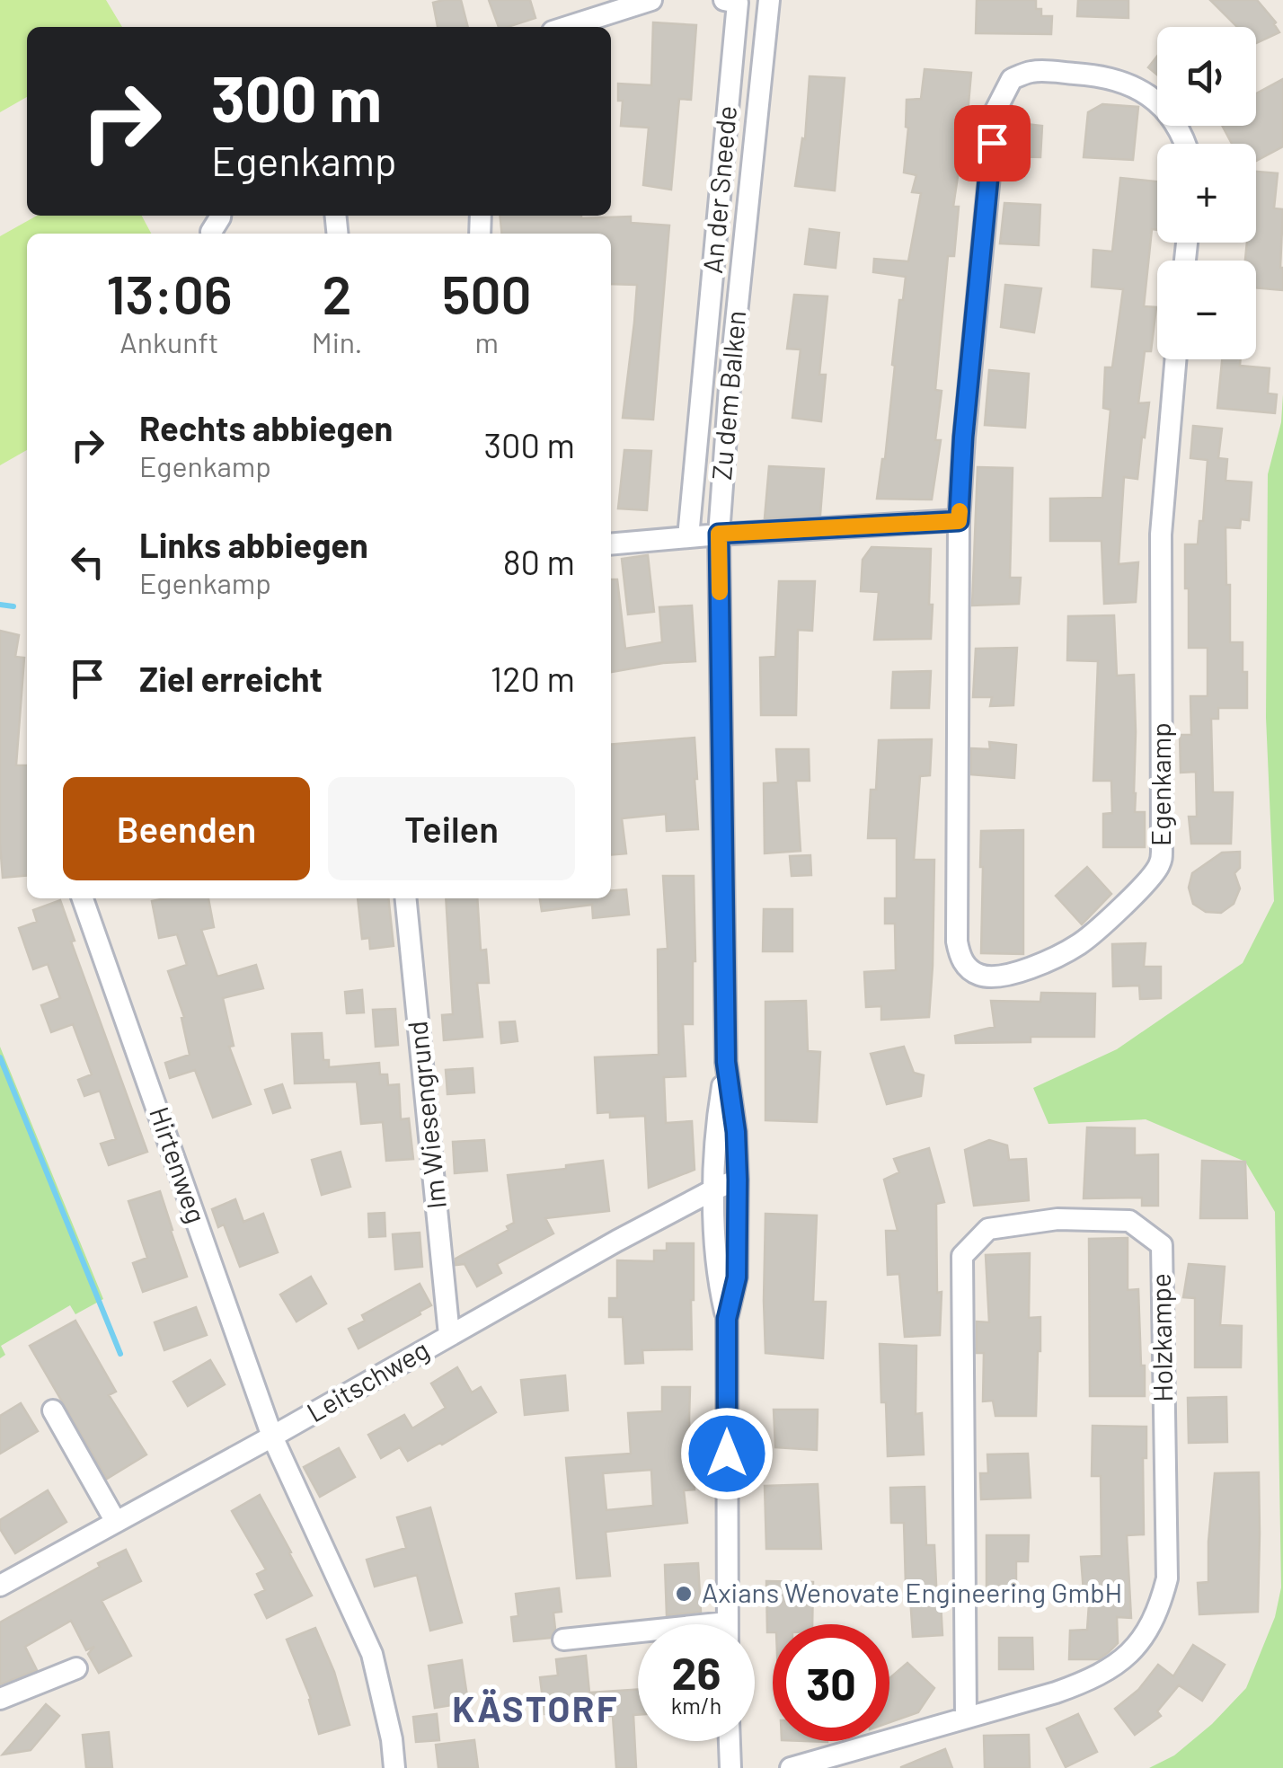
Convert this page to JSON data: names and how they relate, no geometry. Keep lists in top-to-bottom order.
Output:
{
  "streets": {
    "street": [
      "An der Sneede",
      "Zu dem Balken",
      "Egenkamp",
      "Im Wiesengrund",
      "Hirtenweg",
      "Holzkampe",
      "Leitschweg"
    ]
  },
  "crossings": [
    ["Zu dem Balken", "Leitschweg"],
    ["Im Wiesengrund", "Leitschweg"],
    ["Hirtenweg", "Leitschweg"]
  ],
  "districts": ["KÄSTORF"],
  "places": ["Axians Wenovate Engineering GmbH"],
  "page": {
    "map_buttons": ["+", "−"],
    "turn": ["300 m", "Egenkamp"],
    "eta": [
      "13:06",
      "Ankunft",
      "2",
      "Min.",
      "500",
      "m"
    ],
    "list": [
      {
        "name": "Rechts abbiegen",
        "note": "Egenkamp",
        "value": "300 m"
      },
      {
        "name": "Links abbiegen",
        "note": "Egenkamp",
        "value": "80 m"
      },
      {
        "name": "Ziel erreicht",
        "value": "120 m"
      }
    ],
    "buttons": ["Beenden", "Teilen"],
    "speed": "26 km/h",
    "limit": "30"
  }
}
